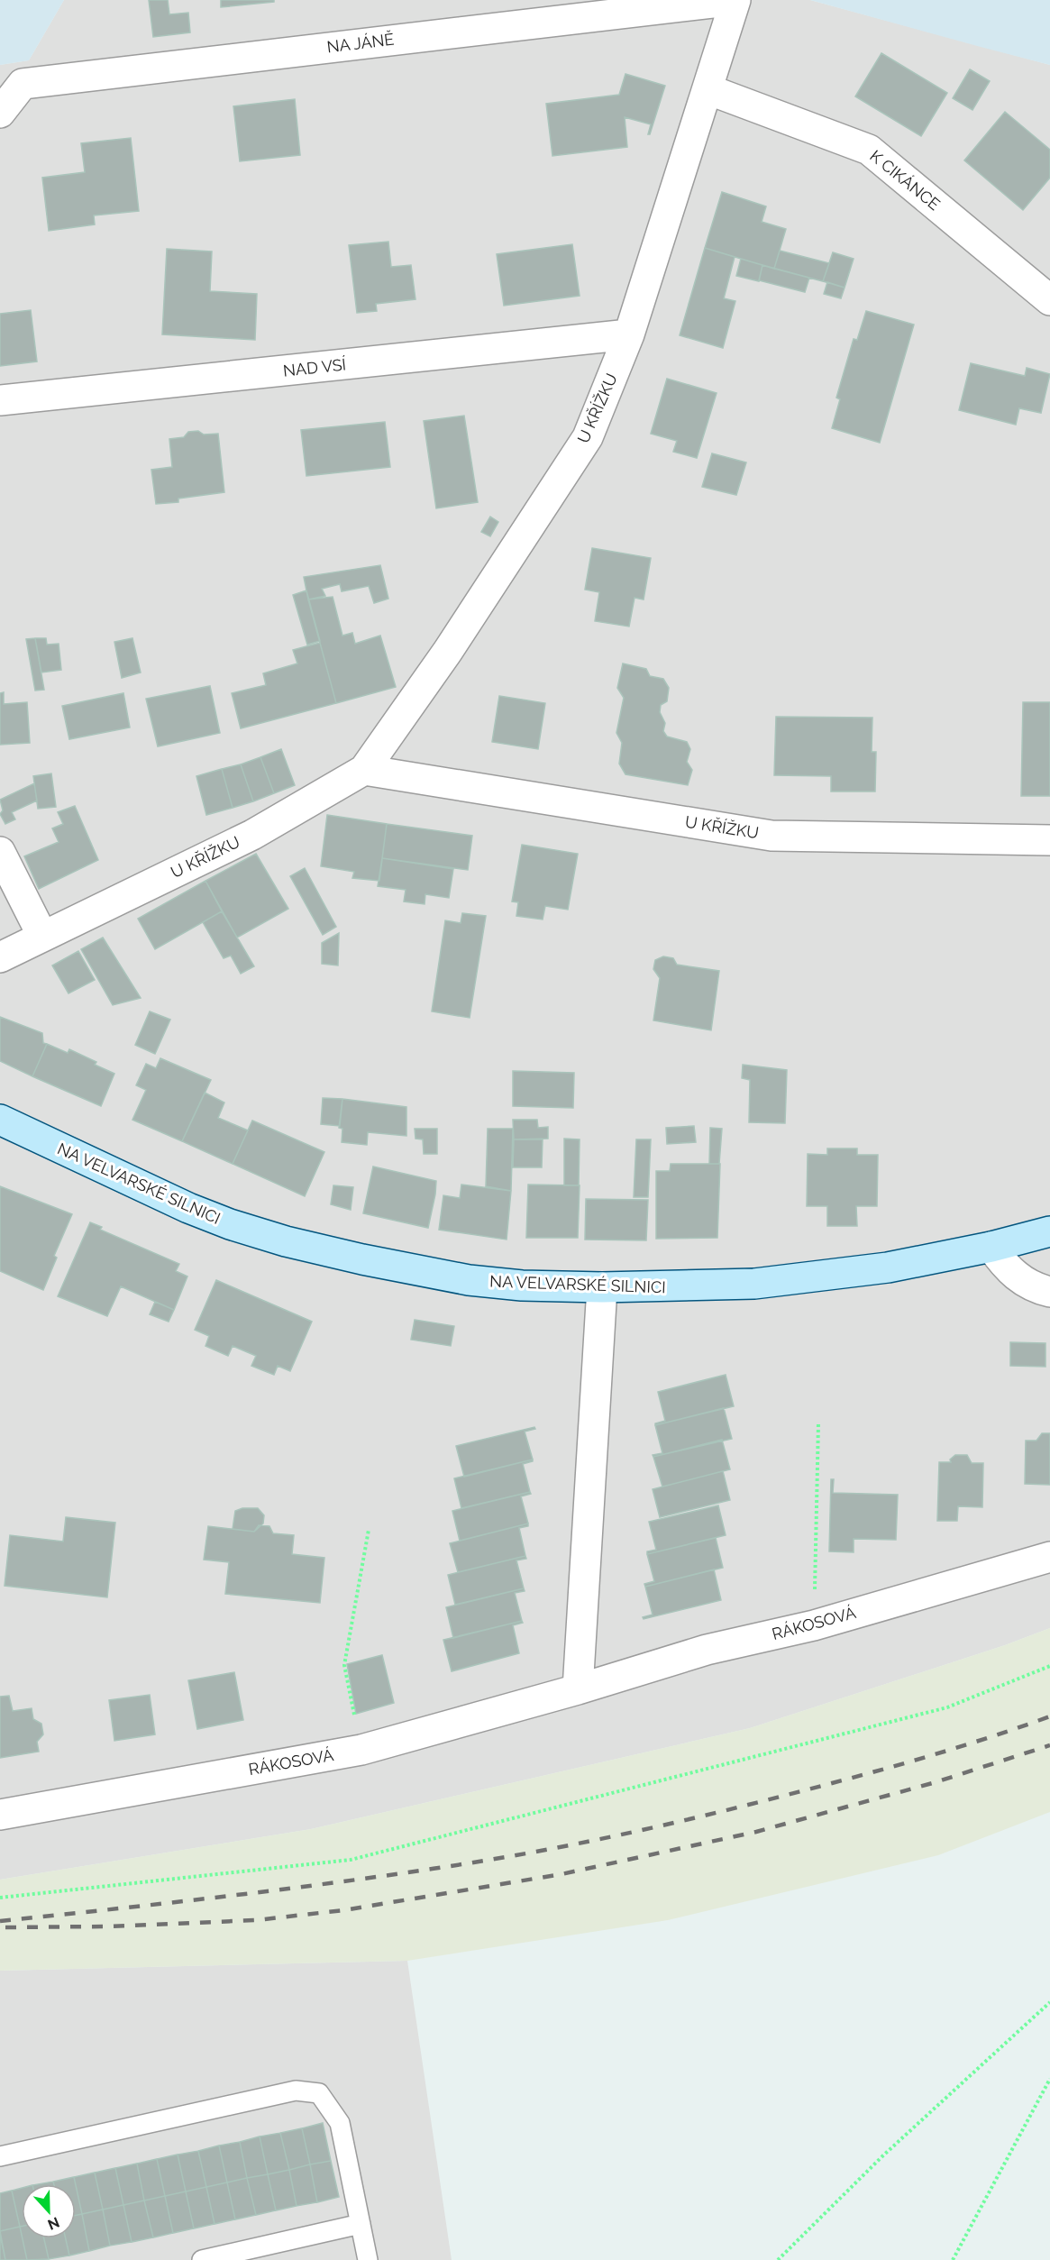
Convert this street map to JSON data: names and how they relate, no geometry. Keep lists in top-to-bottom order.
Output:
{
  "streets": {
    "main road": ["NA VELVARSKÉ SILNICI"],
    "street": [
      "NA JÁNĚ",
      "K CIKÁNCE",
      "NAD VSÍ",
      "U KŘÍŽKU",
      "RÁKOSOVÁ"
    ]
  },
  "crossings": [
    ["NA JÁNĚ", "U KŘÍŽKU"],
    ["K CIKÁNCE", "U KŘÍŽKU"],
    ["NAD VSÍ", "U KŘÍŽKU"]
  ],
  "north": "bottom"
}
